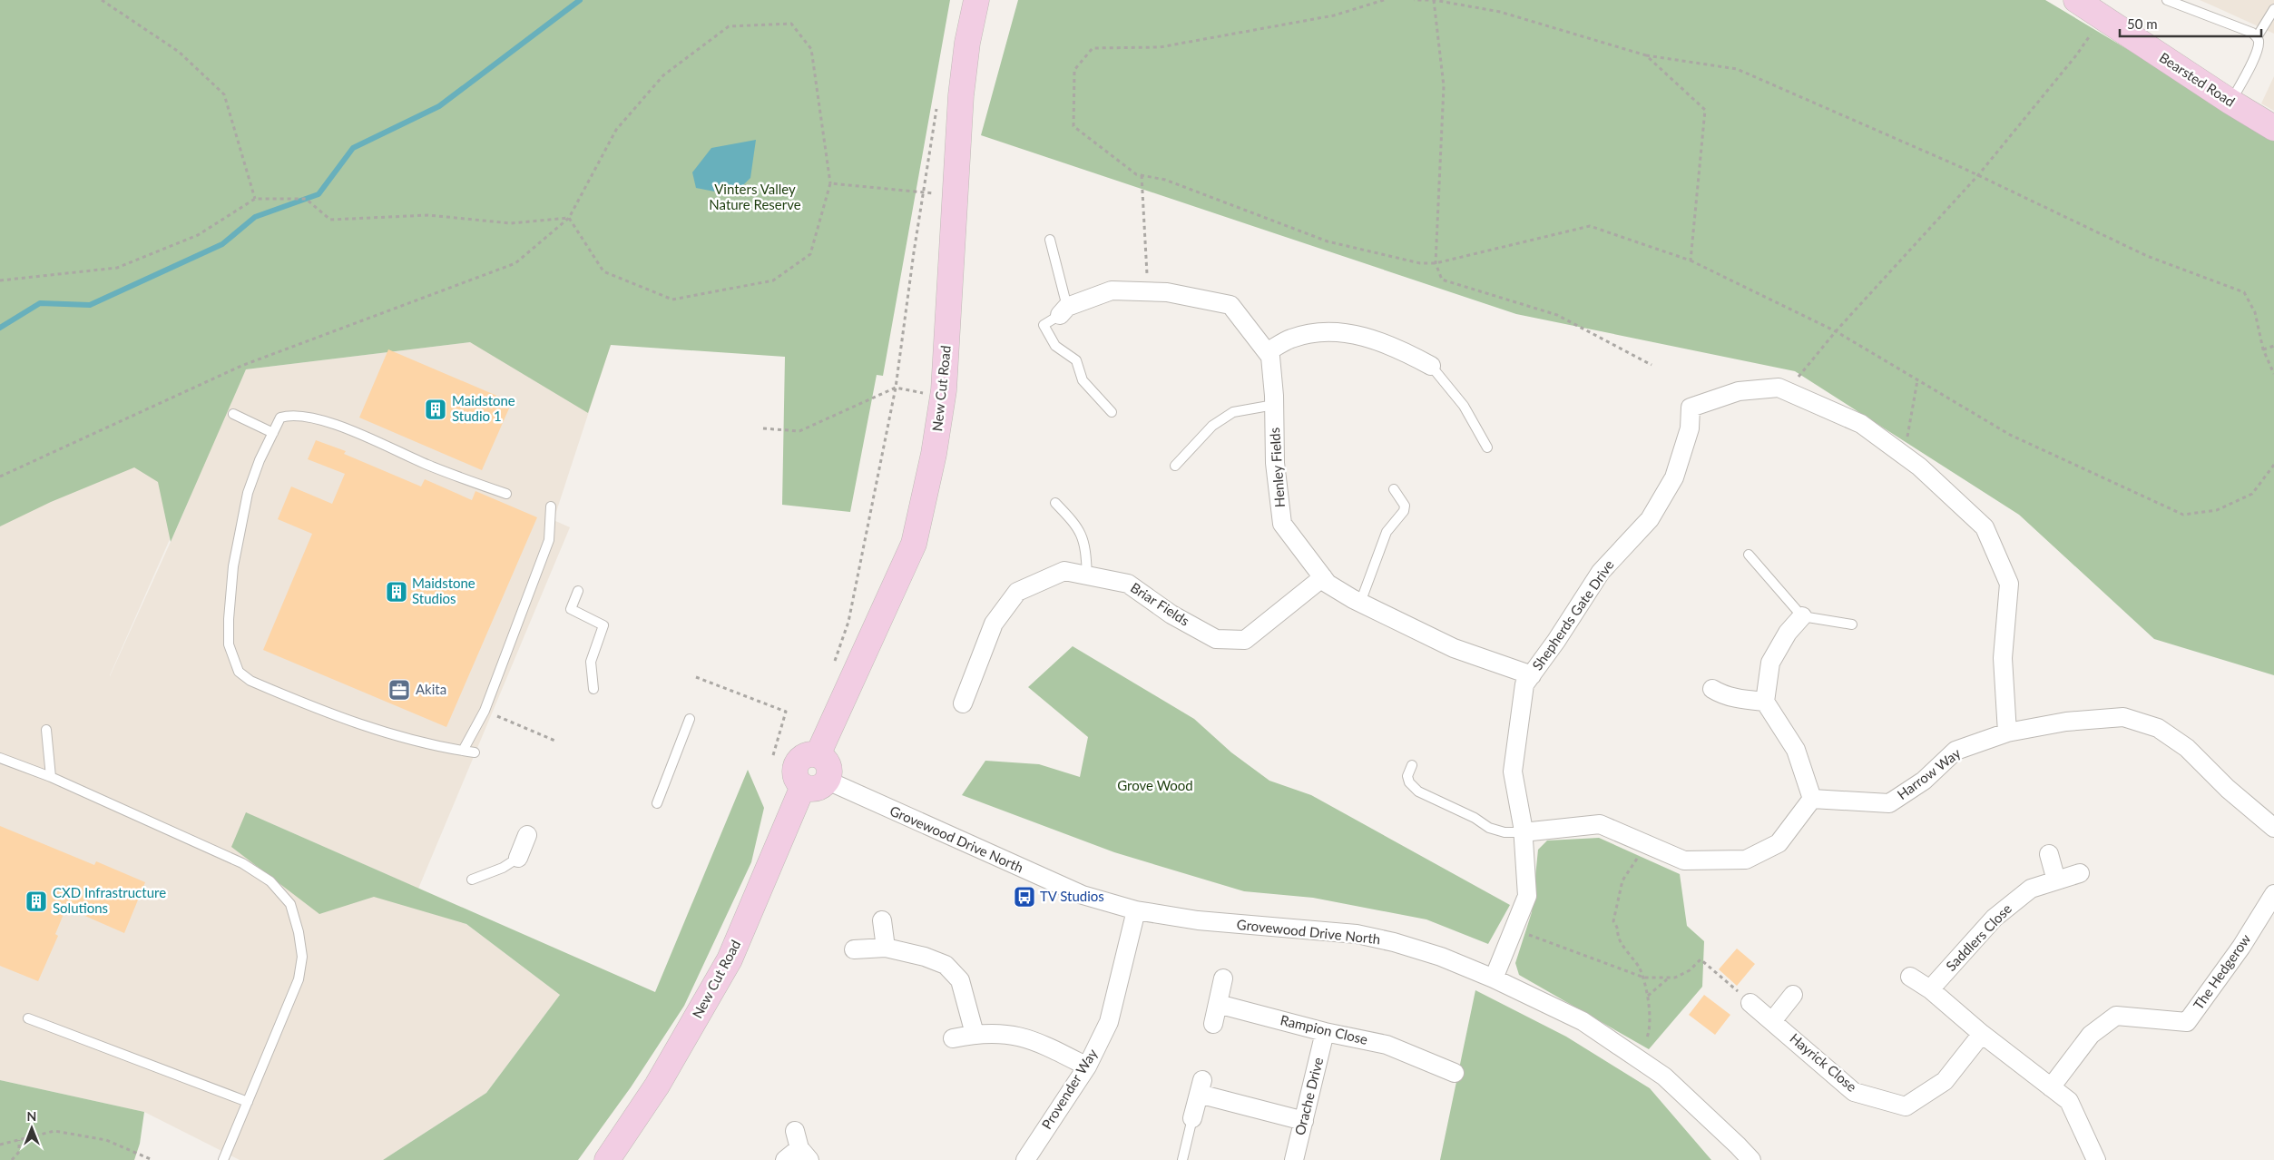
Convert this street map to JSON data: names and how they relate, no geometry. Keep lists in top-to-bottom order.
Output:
{
  "streets": {
    "street": [
      "Bearsted Road",
      "New Cut Road",
      "Henley Fields",
      "Briar Fields",
      "Shepherds Gate Drive",
      "Harrow Way",
      "Grovewood Drive North",
      "Saddlers Close",
      "The Hedgerow",
      "Rampion Close",
      "Hayrick Close",
      "Provender Way",
      "Orache Drive"
    ]
  },
  "crossings": [
    ["New Cut Road", "Grovewood Drive North"],
    ["Henley Fields", "Briar Fields"],
    ["Henley Fields", "Shepherds Gate Drive"],
    ["Shepherds Gate Drive", "Harrow Way"],
    ["Shepherds Gate Drive", "Grovewood Drive North"],
    ["Grovewood Drive North", "Provender Way"],
    ["Rampion Close", "Orache Drive"]
  ],
  "parks": ["Vinters Valley Nature Reserve", "Grove Wood"],
  "places": {
    "building": ["Maidstone Studio 1", "Maidstone Studios", "CXD Infrastructure Solutions"],
    "office": ["Akita"],
    "bus stop": ["TV Studios"]
  },
  "scale_bar": "50 m",
  "north": "top"
}
